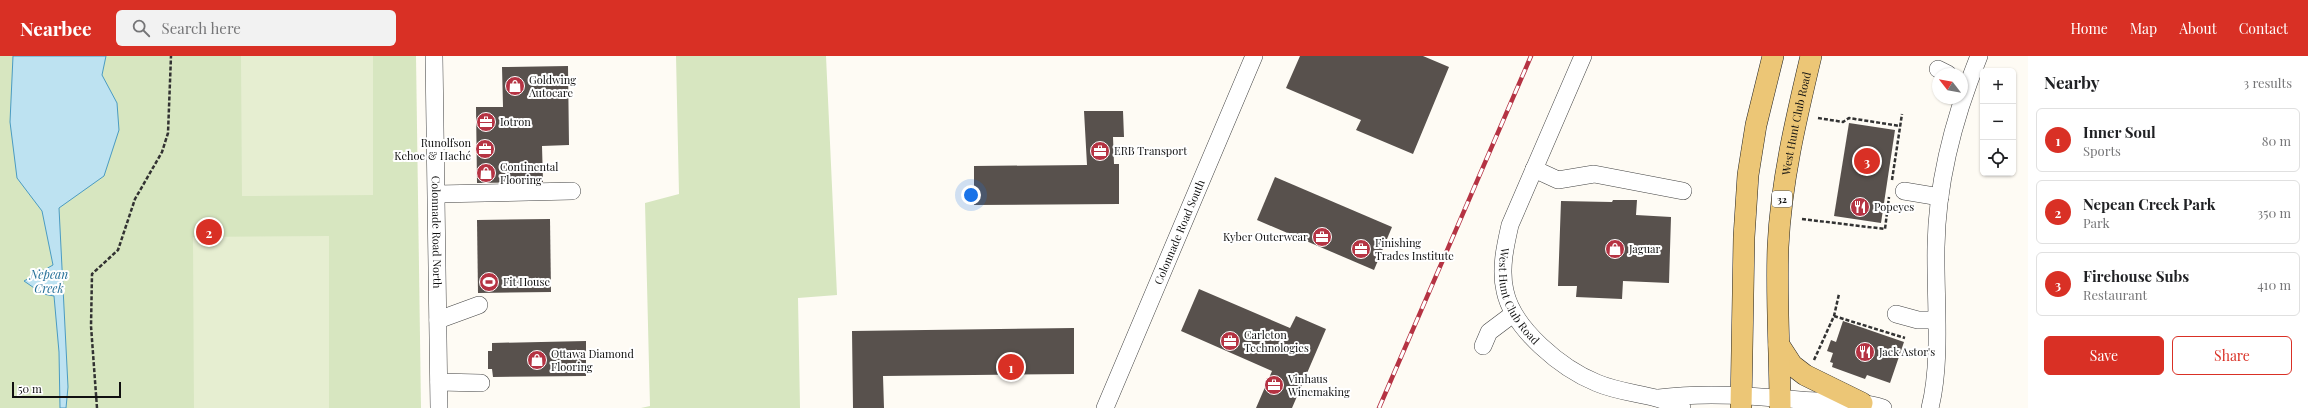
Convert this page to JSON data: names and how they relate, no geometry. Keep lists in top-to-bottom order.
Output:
{
  "streets": {
    "main road": ["West Hunt Club Road", "32"],
    "street": ["Colonnade Road North", "Colonnade Road South"]
  },
  "water": ["Nepean Creek"],
  "places": {
    "shop": [
      "Goldwing Autocare",
      "Continental Flooring",
      "Jaguar",
      "Ottawa Diamond Flooring"
    ],
    "office": [
      "Iotron",
      "Runolfson Kehoe & Haché",
      "ERB Transport",
      "Kyber Outerwear",
      "Finishing Trades Institute",
      "Carleton Technologies",
      "Vinhaus Winemaking"
    ],
    "restaurant": ["Popeyes", "Jack Astor's"],
    "sports": ["Fit House"]
  },
  "scale_bar": "50 m",
  "north": "top left",
  "page": {
    "header": "Nearbee",
    "search": "Search here",
    "nav": [
      "Home",
      "Map",
      "About",
      "Contact"
    ],
    "heading": ["Nearby", "3 results"],
    "map_buttons": ["+", "−"],
    "list": [
      {
        "mark": "1",
        "name": "Inner Soul",
        "note": "Sports",
        "value": "80 m"
      },
      {
        "mark": "2",
        "name": "Nepean Creek Park",
        "note": "Park",
        "value": "350 m"
      },
      {
        "mark": "3",
        "name": "Firehouse Subs",
        "note": "Restaurant",
        "value": "410 m"
      }
    ],
    "pins": ["3", "2", "1"],
    "buttons": ["Save", "Share"],
    "scale": "50 m"
  }
}
